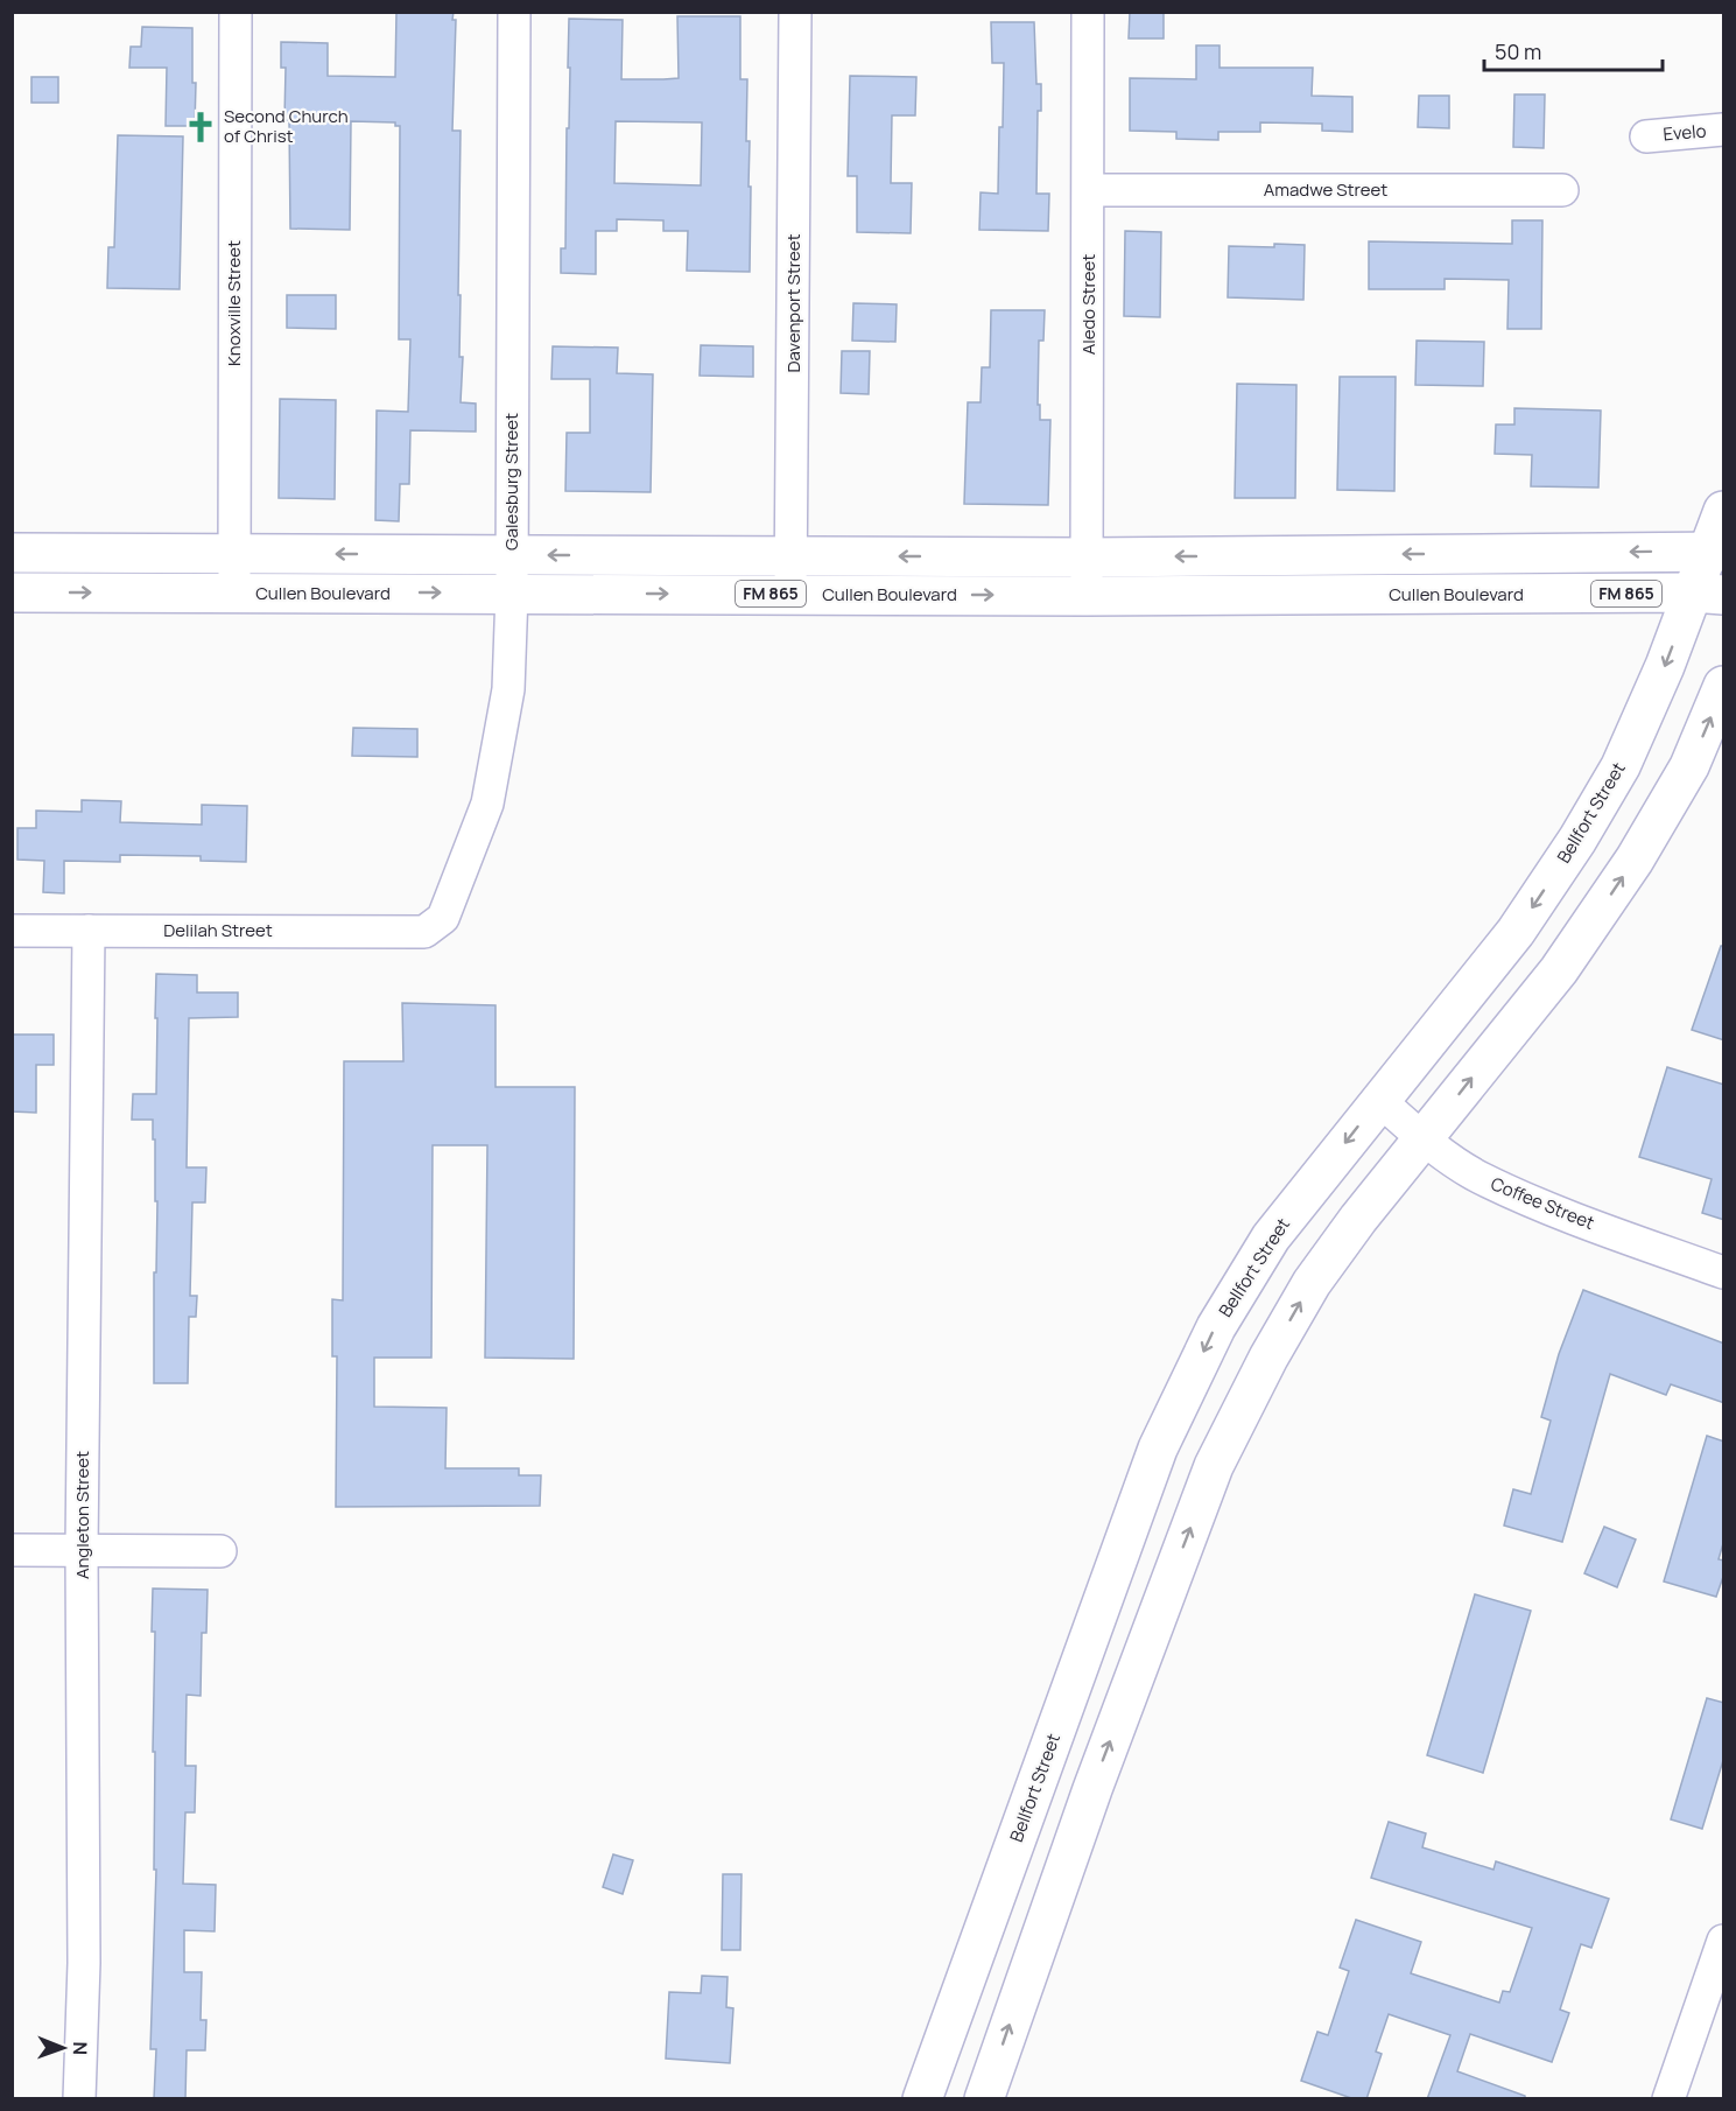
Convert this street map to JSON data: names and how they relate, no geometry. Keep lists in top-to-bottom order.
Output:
{
  "streets": {
    "main road": ["Cullen Boulevard", "FM 865", "Bellfort Street"],
    "street": [
      "Evelo",
      "Amadwe Street",
      "Knoxville Street",
      "Davenport Street",
      "Aledo Street",
      "Galesburg Street",
      "Delilah Street",
      "Coffee Street",
      "Angleton Street"
    ]
  },
  "crossings": [
    ["Amadwe Street", "Aledo Street"],
    ["Knoxville Street", "Cullen Boulevard"],
    ["Knoxville Street", "FM 865"],
    ["Davenport Street", "Cullen Boulevard"],
    ["Davenport Street", "FM 865"],
    ["Aledo Street", "Cullen Boulevard"],
    ["Aledo Street", "FM 865"],
    ["Galesburg Street", "Cullen Boulevard"],
    ["Galesburg Street", "FM 865"],
    ["Galesburg Street", "Delilah Street"],
    ["Cullen Boulevard", "Bellfort Street"],
    ["FM 865", "Bellfort Street"],
    ["Bellfort Street", "Coffee Street"],
    ["Delilah Street", "Angleton Street"]
  ],
  "places": {
    "church": ["Second Church of Christ"]
  },
  "scale_bar": "50 m",
  "north": "right"
}
